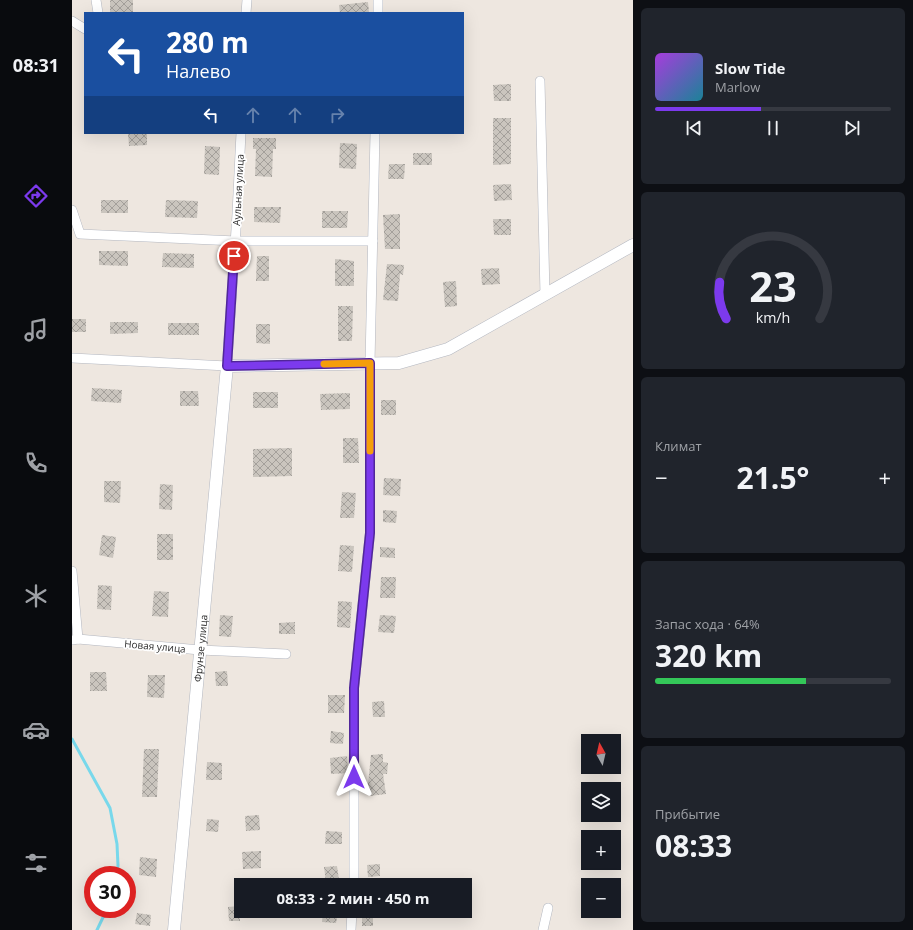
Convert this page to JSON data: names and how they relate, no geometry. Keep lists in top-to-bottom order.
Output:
{
  "streets": {
    "street": ["Аульная улица", "Новая улица", "Фрунзе улица"]
  },
  "crossings": [
    ["Аульная улица", "Фрунзе улица"],
    ["Новая улица", "Фрунзе улица"]
  ],
  "north": "top",
  "page": {
    "tabs": "08:31",
    "turn": ["280 m", "Налево"],
    "song": ["Slow Tide", "Marlow"],
    "tile": [
      "Климат",
      ["Запас хода · 64%", "320 km"],
      ["Прибытие", "08:33"]
    ],
    "heat": ["−", "21.5°", "+"],
    "map_buttons": ["+", "−"],
    "limit": "30",
    "trip": "08:33 · 2 мин · 450 m",
    "gauge": ["23", "km/h"]
  }
}
